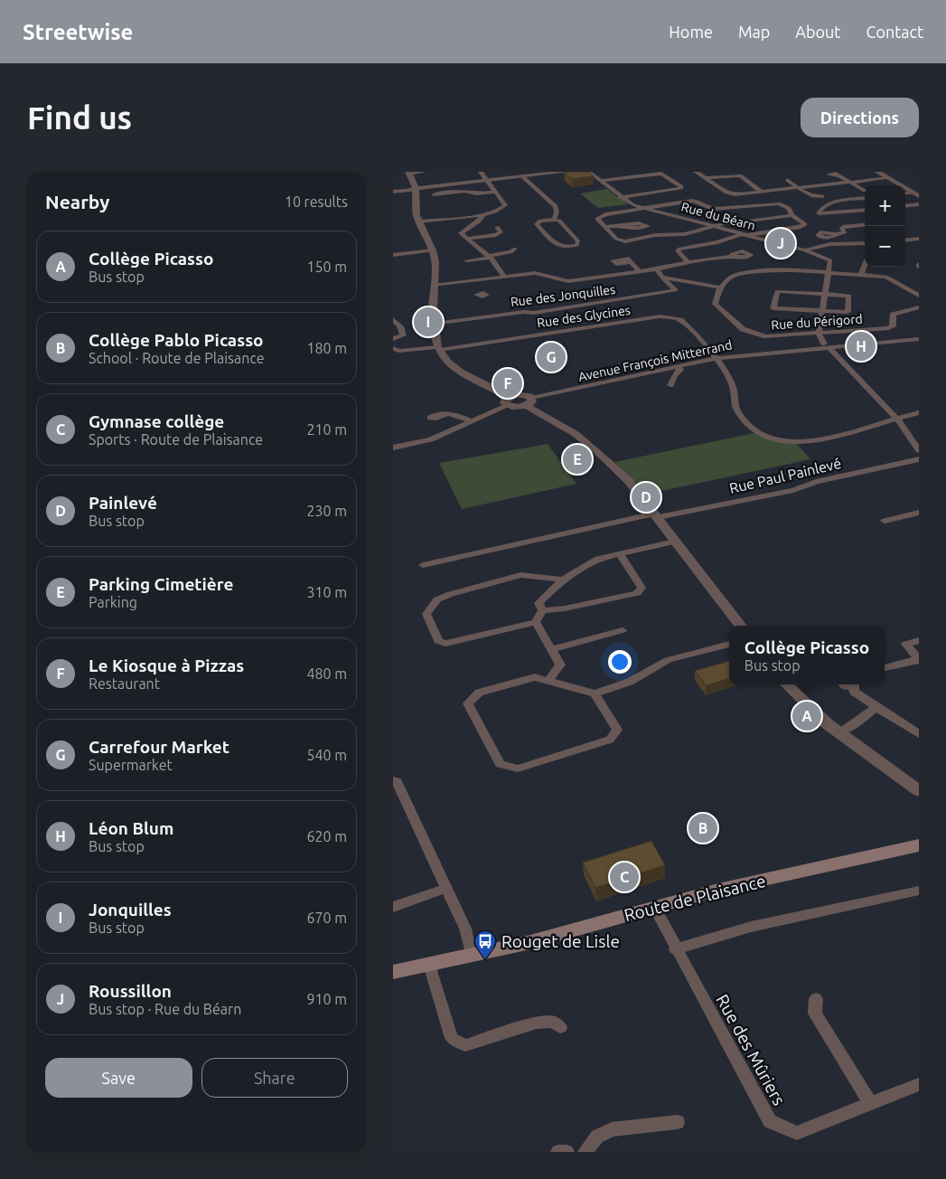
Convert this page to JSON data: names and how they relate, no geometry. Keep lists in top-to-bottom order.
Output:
{
  "streets": {
    "main road": ["Route de Plaisance"],
    "street": [
      "Rue du Béarn",
      "Rue des Jonquilles",
      "Rue des Glycines",
      "Rue du Périgord",
      "Avenue François Mitterrand",
      "Rue Paul Painlevé",
      "Rue des Mûriers"
    ]
  },
  "crossings": [
    ["Rue des Glycines", "Avenue François Mitterrand"],
    ["Route de Plaisance", "Rue des Mûriers"]
  ],
  "places": {
    "bus stop": ["Rouget de Lisle"]
  },
  "page": {
    "header": "Streetwise",
    "nav": [
      "Home",
      "Map",
      "About",
      "Contact"
    ],
    "buttons": [
      "Directions",
      ["Save", "Share"]
    ],
    "title": "Find us",
    "heading": ["Nearby", "10 results"],
    "map_buttons": ["+", "−"],
    "pins": [
      "J",
      "I",
      "H",
      "G",
      "F",
      "E",
      "D",
      "A",
      "B",
      "C"
    ],
    "list": [
      {
        "mark": "A",
        "name": "Collège Picasso",
        "note": "Bus stop",
        "value": "150 m"
      },
      {
        "mark": "B",
        "name": "Collège Pablo Picasso",
        "note": "School · Route de Plaisance",
        "value": "180 m"
      },
      {
        "mark": "C",
        "name": "Gymnase collège",
        "note": "Sports · Route de Plaisance",
        "value": "210 m"
      },
      {
        "mark": "D",
        "name": "Painlevé",
        "note": "Bus stop",
        "value": "230 m"
      },
      {
        "mark": "E",
        "name": "Parking Cimetière",
        "note": "Parking",
        "value": "310 m"
      },
      {
        "mark": "F",
        "name": "Le Kiosque à Pizzas",
        "note": "Restaurant",
        "value": "480 m"
      },
      {
        "mark": "G",
        "name": "Carrefour Market",
        "note": "Supermarket",
        "value": "540 m"
      },
      {
        "mark": "H",
        "name": "Léon Blum",
        "note": "Bus stop",
        "value": "620 m"
      },
      {
        "mark": "I",
        "name": "Jonquilles",
        "note": "Bus stop",
        "value": "670 m"
      },
      {
        "mark": "J",
        "name": "Roussillon",
        "note": "Bus stop · Rue du Béarn",
        "value": "910 m"
      }
    ],
    "popup": ["Collège Picasso", "Bus stop"]
  }
}
